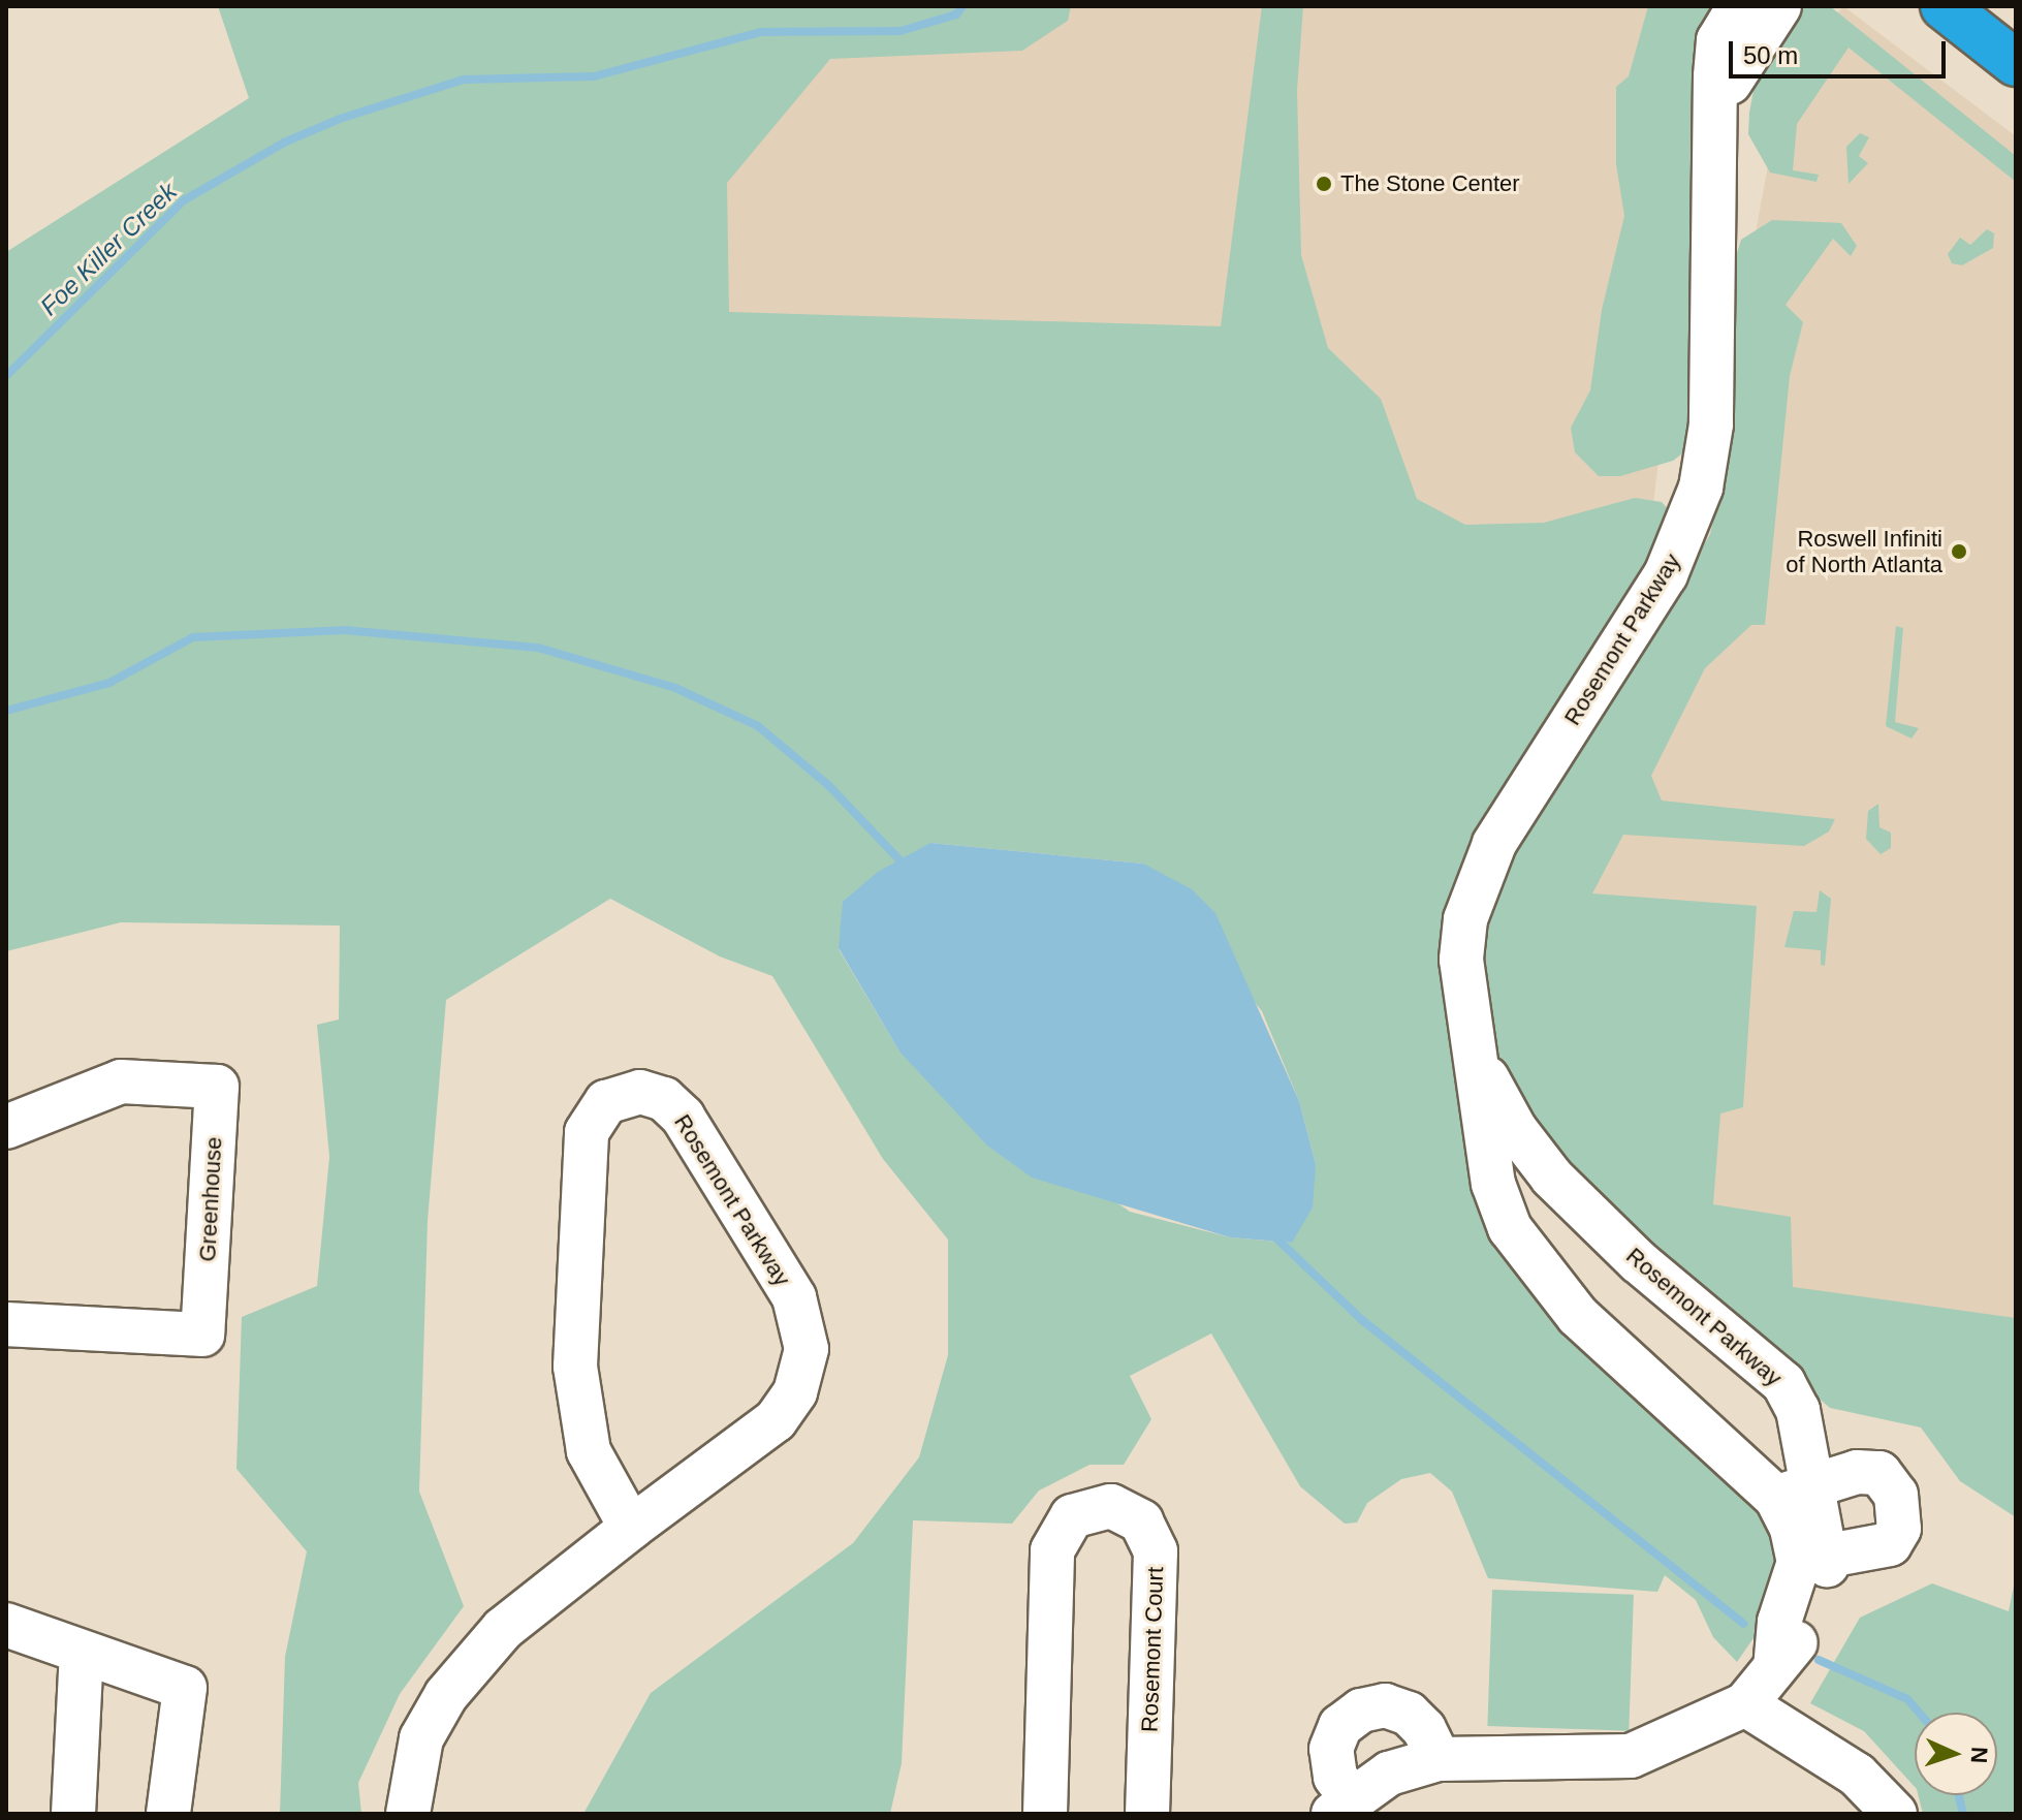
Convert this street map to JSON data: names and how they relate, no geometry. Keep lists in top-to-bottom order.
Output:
{
  "streets": {
    "street": ["Rosemont Parkway", "Greenhouse", "Rosemont Court"]
  },
  "water": ["Foe Killer Creek"],
  "places": ["The Stone Center", "Roswell Infiniti of North Atlanta"],
  "scale_bar": "50 m",
  "north": "right"
}
